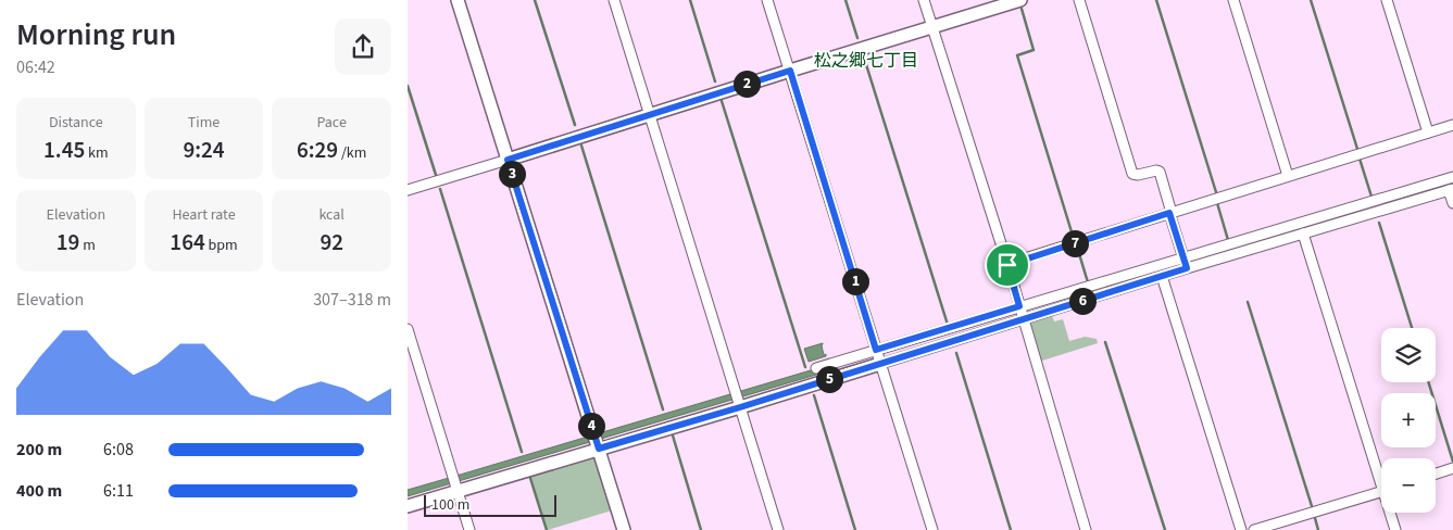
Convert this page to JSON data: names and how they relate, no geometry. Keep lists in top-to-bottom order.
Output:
{
  "districts": ["松之郷七丁目"],
  "scale_bar": "100 m",
  "page": {
    "heading": ["Morning run", "06:42"],
    "pins": [
      "2",
      "3",
      "7",
      "1",
      "6",
      "5",
      "4"
    ],
    "stats": [
      ["Distance", "1.45 km"],
      ["Time", "9:24"],
      ["Pace", "6:29 /km"],
      ["Elevation", "19 m"],
      ["Heart rate", "164 bpm"],
      ["kcal", "92"]
    ],
    "chart": ["Elevation", "307–318 m"],
    "map_buttons": ["+", "−"],
    "list": [
      {
        "name": "200 m",
        "note": "6:08"
      },
      {
        "name": "400 m",
        "note": "6:11"
      }
    ],
    "scale": "100 m"
  }
}
